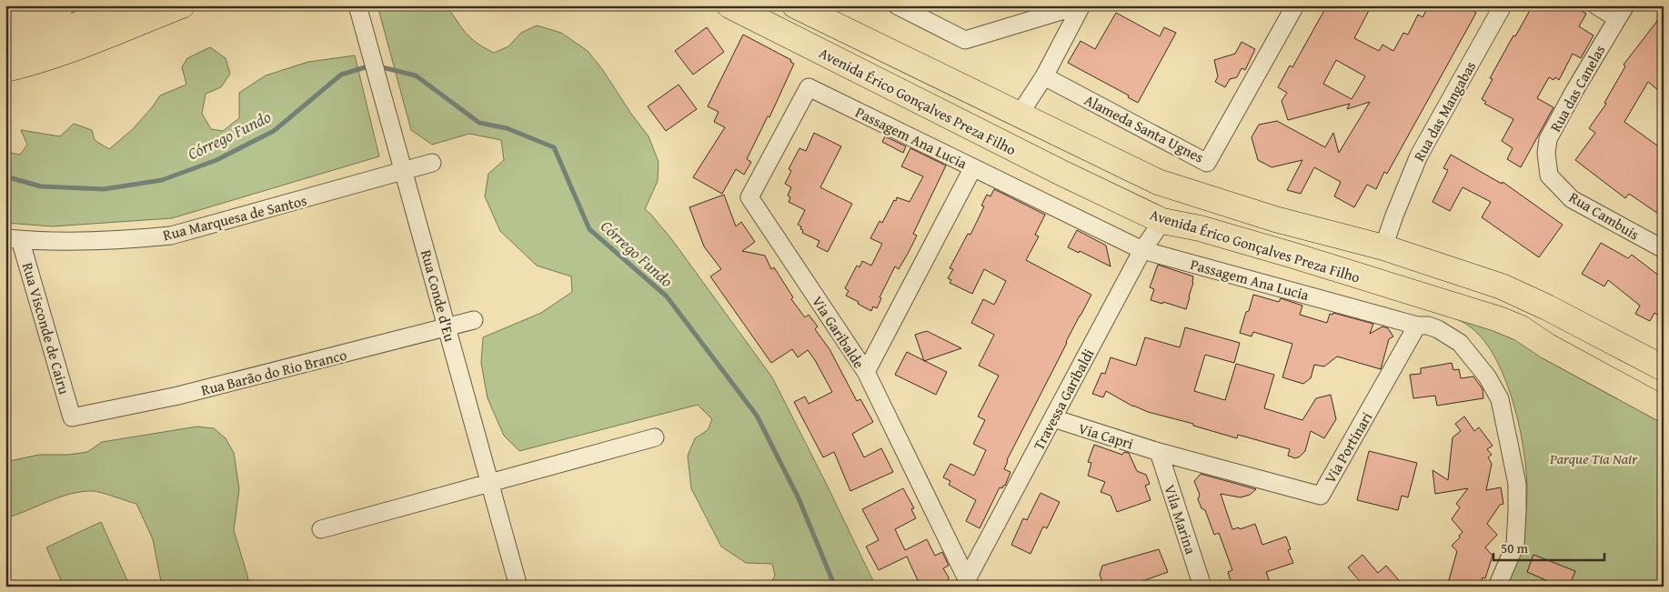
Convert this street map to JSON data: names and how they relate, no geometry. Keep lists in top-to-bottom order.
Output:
{
  "streets": {
    "main road": ["Avenida Érico Gonçalves Preza Filho"],
    "street": [
      "Rua das Canelas",
      "Rua das Mangabas",
      "Alameda Santa Ugnes",
      "Passagem Ana Lucia",
      "Rua Cambuis",
      "Rua Marquesa de Santos",
      "Rua Conde d'Eu",
      "Rua Visconde de Cairu",
      "Via Garibalde",
      "Rua Barão do Rio Branco",
      "Travessa Garibaldi",
      "Via Capri",
      "Via Portinari",
      "Vila Marina"
    ]
  },
  "crossings": [
    ["Rua das Canelas", "Rua Cambuis"],
    ["Avenida Érico Gonçalves Preza Filho", "Rua das Mangabas"],
    ["Avenida Érico Gonçalves Preza Filho", "Travessa Garibaldi"],
    ["Passagem Ana Lucia", "Via Garibalde"],
    ["Passagem Ana Lucia", "Travessa Garibaldi"],
    ["Passagem Ana Lucia", "Via Portinari"],
    ["Rua Marquesa de Santos", "Rua Conde d'Eu"],
    ["Rua Marquesa de Santos", "Rua Visconde de Cairu"],
    ["Rua Conde d'Eu", "Rua Barão do Rio Branco"],
    ["Rua Visconde de Cairu", "Rua Barão do Rio Branco"],
    ["Via Garibalde", "Travessa Garibaldi"],
    ["Travessa Garibaldi", "Via Capri"],
    ["Via Capri", "Via Portinari"],
    ["Via Capri", "Vila Marina"],
    ["Via Portinari", "Vila Marina"]
  ],
  "water": ["Córrego Fundo"],
  "parks": ["Parque Tia Nair"],
  "scale_bar": "50 m"
}
